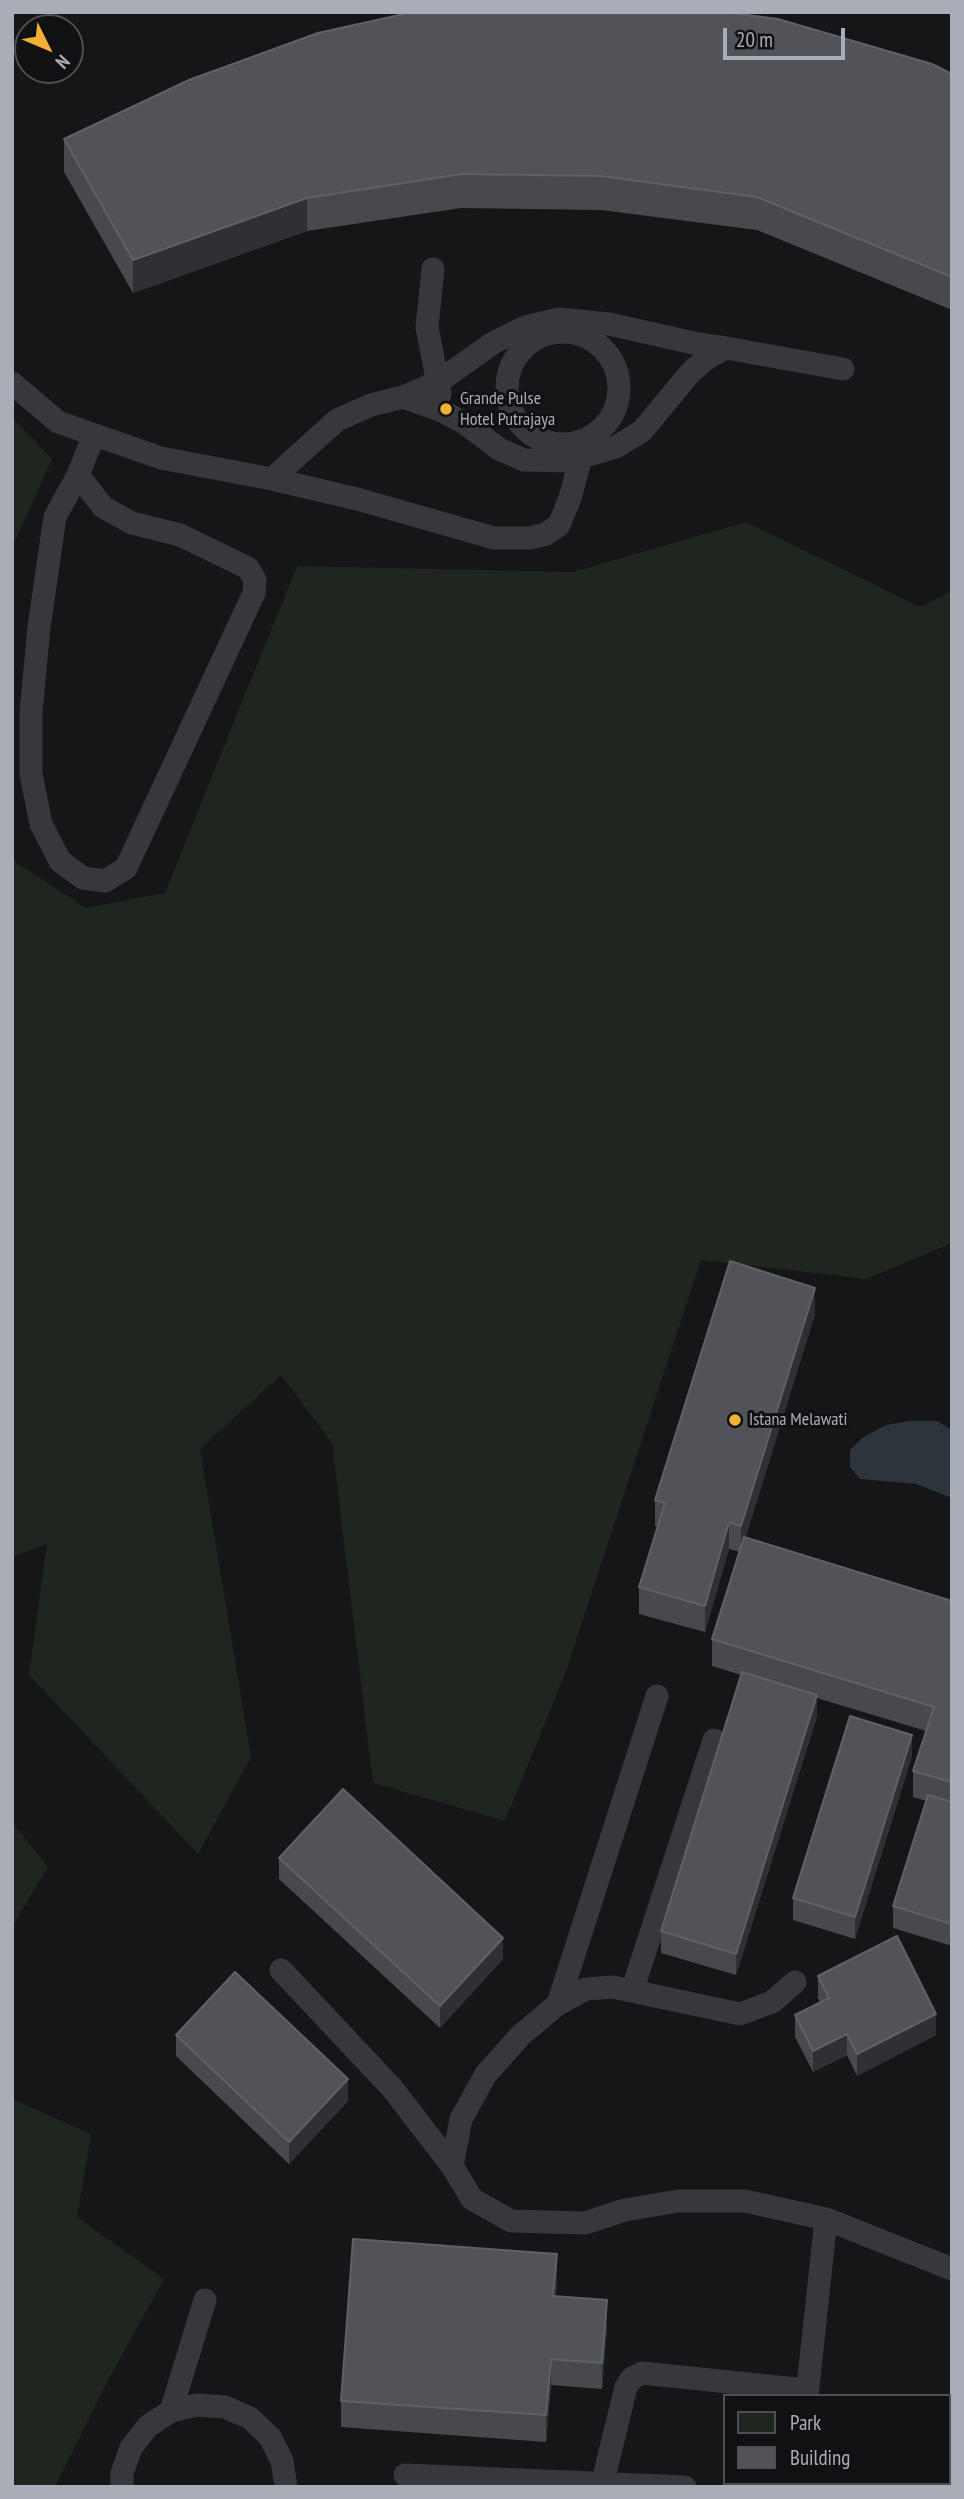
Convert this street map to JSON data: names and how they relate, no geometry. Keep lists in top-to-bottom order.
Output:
{
  "places": ["Grande Pulse Hotel Putrajaya", "Istana Melawati"],
  "legend": ["Park", "Building"],
  "scale_bar": "20 m",
  "north": "bottom right"
}
